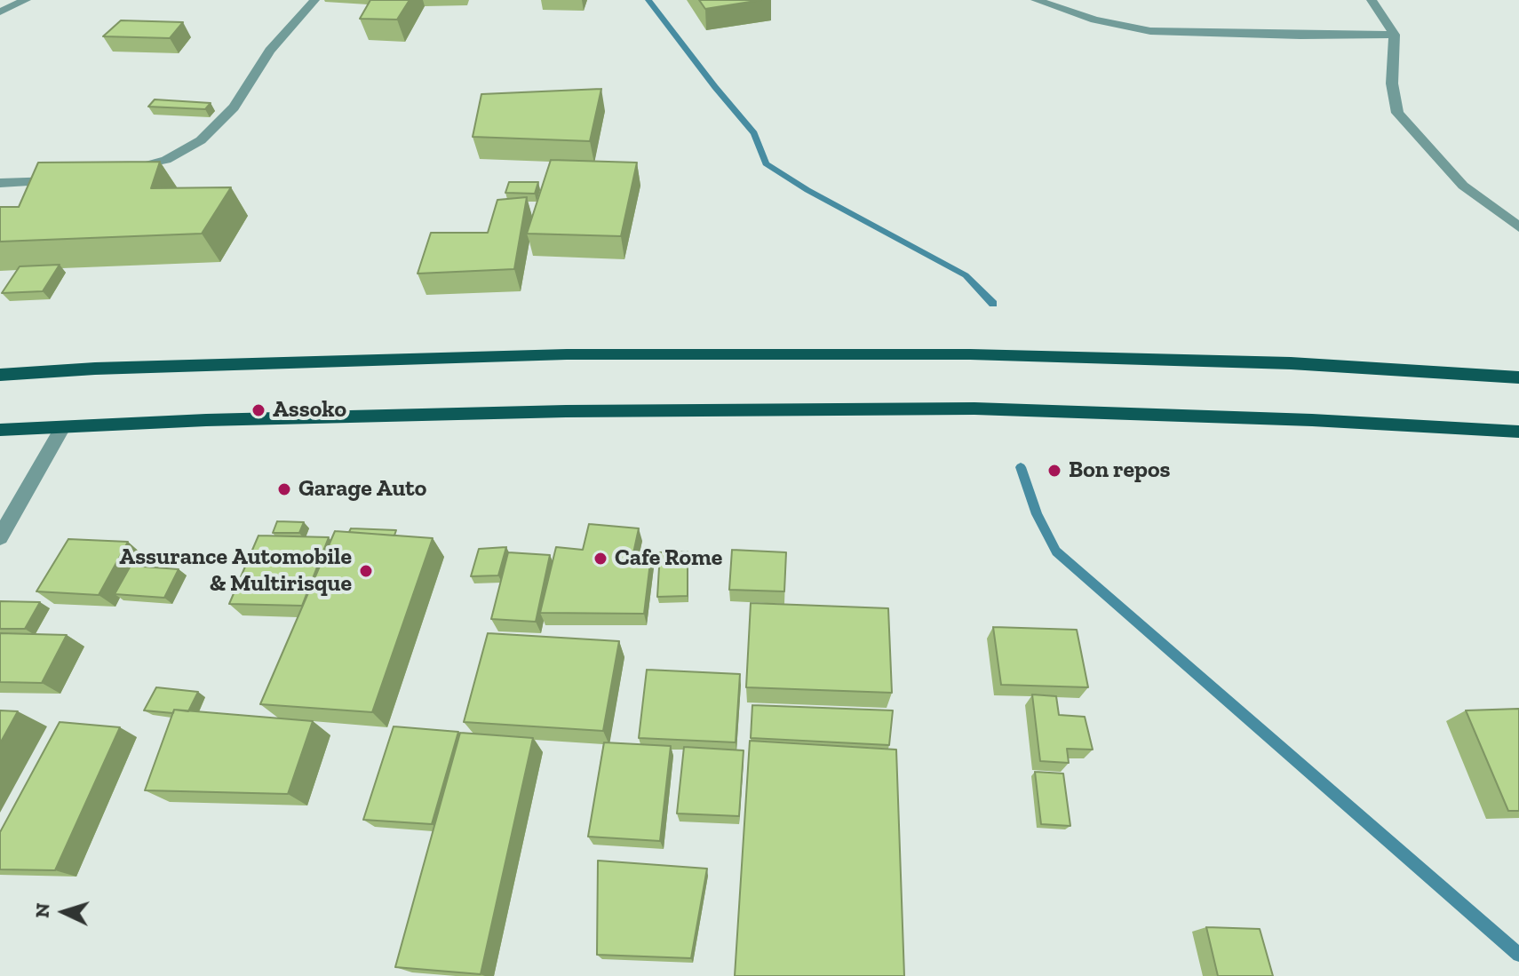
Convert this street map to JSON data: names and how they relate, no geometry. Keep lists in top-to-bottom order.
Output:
{
  "places": [
    "Assoko",
    "Bon repos",
    "Garage Auto",
    "Cafe Rome",
    "Assurance Automobile & Multirisque"
  ],
  "north": "left"
}
